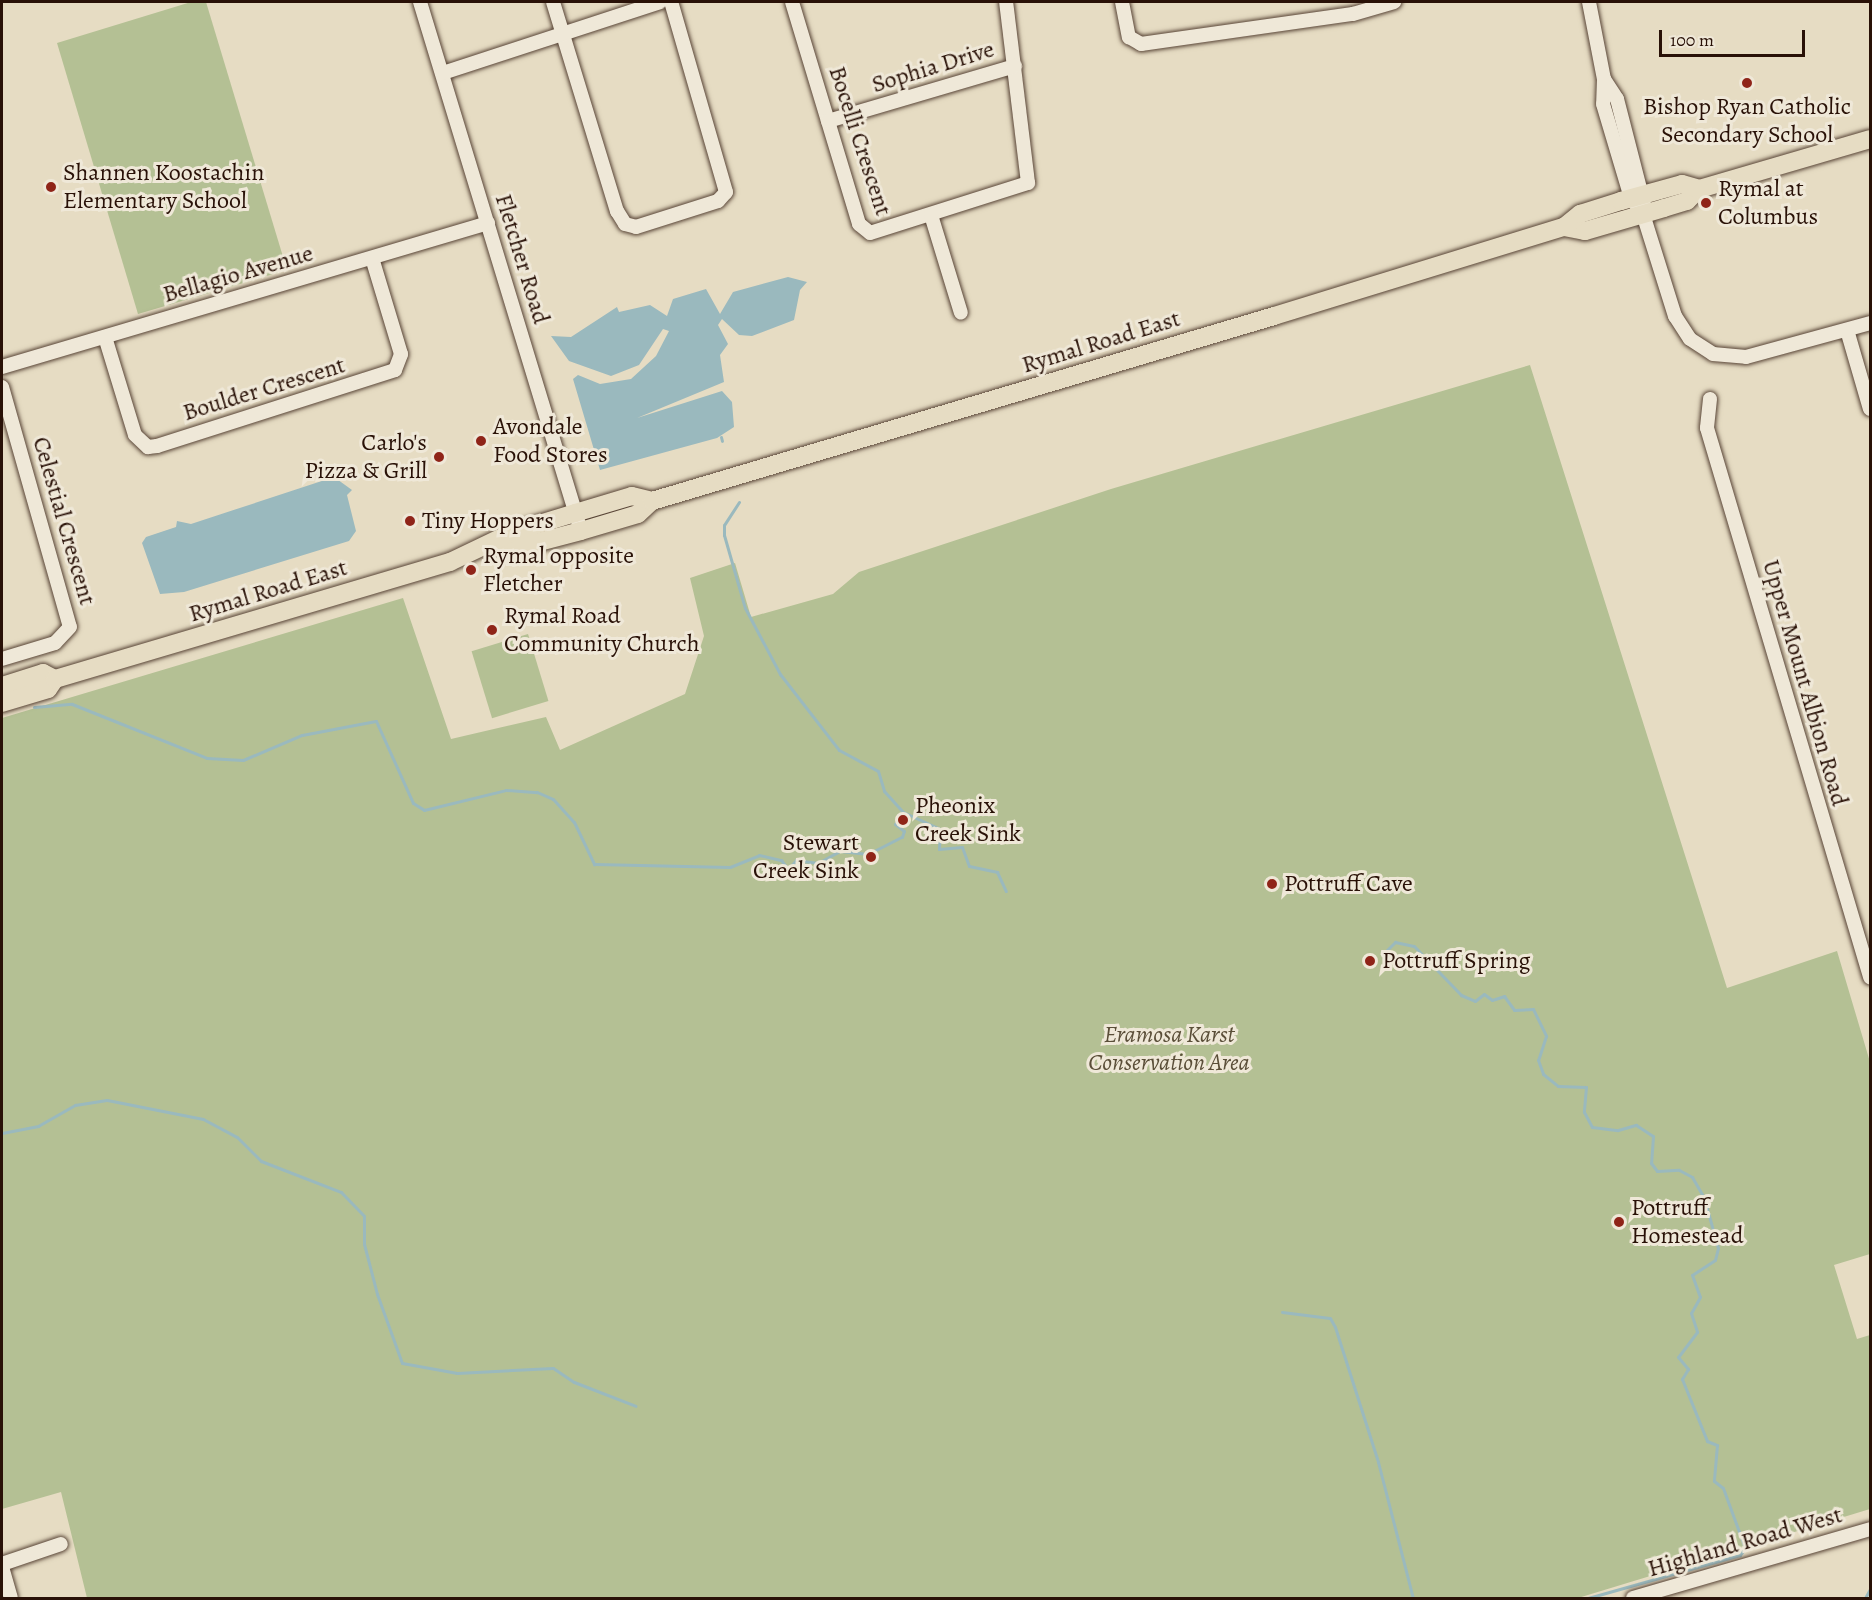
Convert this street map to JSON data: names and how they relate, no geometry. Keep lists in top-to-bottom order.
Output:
{
  "streets": {
    "main road": ["Rymal Road East"],
    "street": [
      "Sophia Drive",
      "Bocelli Crescent",
      "Fletcher Road",
      "Bellagio Avenue",
      "Boulder Crescent",
      "Celestial Crescent",
      "Upper Mount Albion Road",
      "Highland Road West"
    ]
  },
  "crossings": [
    ["Sophia Drive", "Bocelli Crescent"],
    ["Fletcher Road", "Bellagio Avenue"],
    ["Fletcher Road", "Rymal Road East"],
    ["Bellagio Avenue", "Boulder Crescent"]
  ],
  "parks": ["Eramosa Karst Conservation Area"],
  "places": [
    "Bishop Ryan Catholic Secondary School",
    "Shannen Koostachin Elementary School",
    "Rymal at Columbus",
    "Avondale Food Stores",
    "Carlo's Pizza & Grill",
    "Tiny Hoppers",
    "Rymal opposite Fletcher",
    "Rymal Road Community Church",
    "Pheonix Creek Sink",
    "Stewart Creek Sink",
    "Pottruff Cave",
    "Pottruff Spring",
    "Pottruff Homestead"
  ],
  "scale_bar": "100 m"
}
